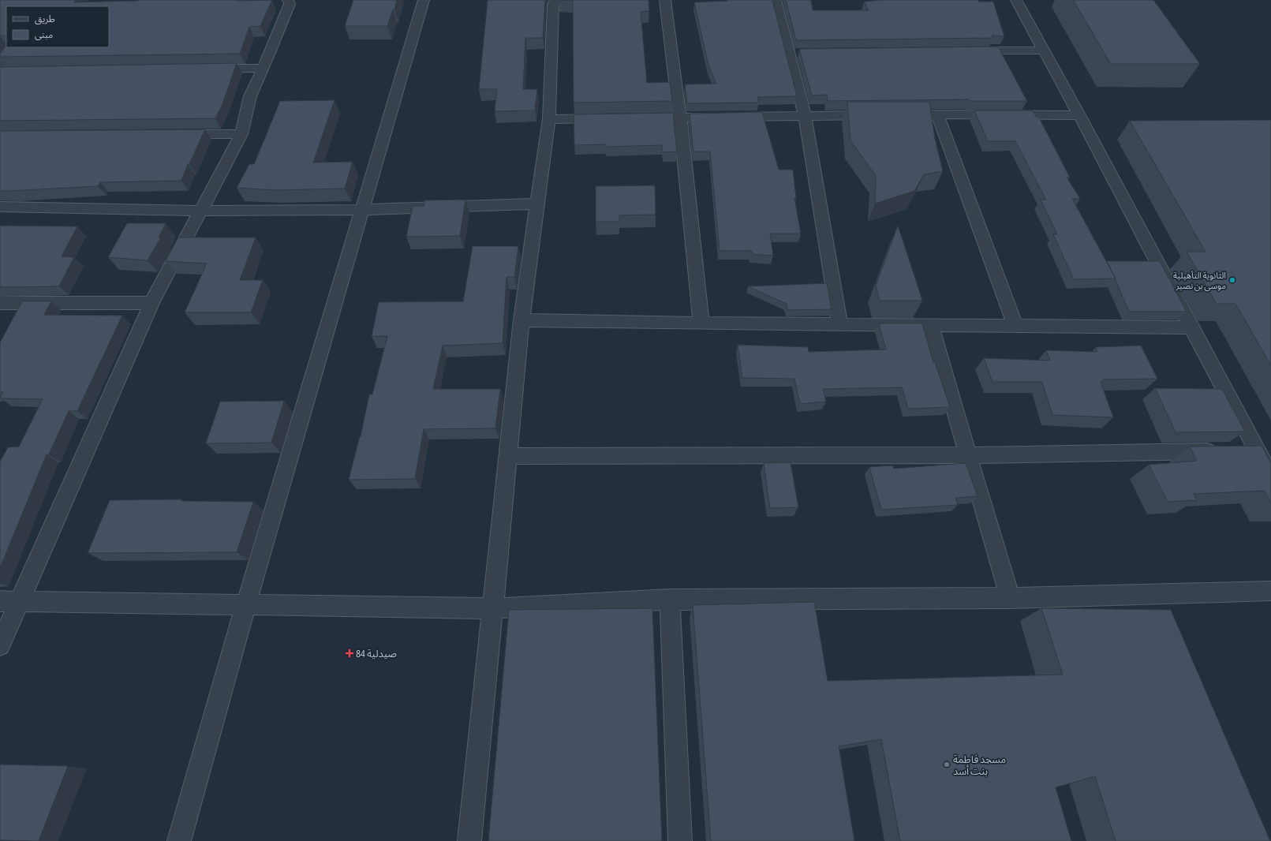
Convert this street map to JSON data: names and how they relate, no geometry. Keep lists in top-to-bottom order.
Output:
{
  "places": {
    "other": ["الثانوية التأهيلية موسى بن نصير", "مسجد فاطمة بنت أسد"],
    "health": ["84 صيدلية"]
  },
  "legend": ["طريق", "مبنى"]
}
